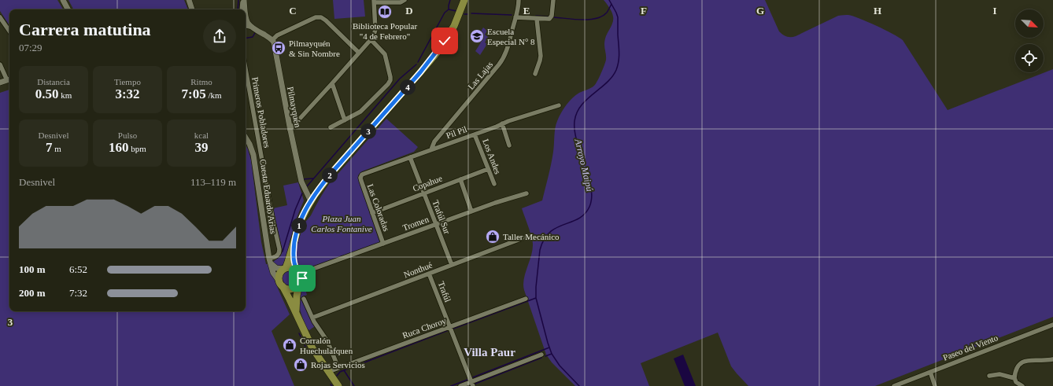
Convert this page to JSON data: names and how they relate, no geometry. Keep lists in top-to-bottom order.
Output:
{
  "streets": {
    "street": [
      "Las Lajas",
      "Pilmayquén",
      "Primeros Pobladores",
      "Pil Pil",
      "Los Andes",
      "Copahue",
      "Cuesta Eduardo Arias",
      "Las Coloradas",
      "Trafúl Sur",
      "Tromen",
      "Nonthué",
      "Trafúl",
      "Ruca Choroy",
      "Paseo del Viento"
    ]
  },
  "crossings": [
    ["Las Lajas", "Pil Pil"],
    ["Primeros Pobladores", "Cuesta Eduardo Arias"],
    ["Pil Pil", "Los Andes"],
    ["Pil Pil", "Las Coloradas"],
    ["Pil Pil", "Trafúl Sur"],
    ["Los Andes", "Copahue"],
    ["Copahue", "Las Coloradas"],
    ["Copahue", "Trafúl Sur"],
    ["Cuesta Eduardo Arias", "Tromen"],
    ["Las Coloradas", "Tromen"],
    ["Trafúl Sur", "Tromen"],
    ["Trafúl Sur", "Nonthué"],
    ["Nonthué", "Trafúl"],
    ["Trafúl", "Ruca Choroy"]
  ],
  "districts": ["Villa Paur"],
  "water": ["Arroyo Maipú"],
  "parks": ["Plaza Juan Carlos Fontanive"],
  "places": {
    "library": ["Biblioteca Popular \"4 de Febrero\""],
    "school or university": ["Escuela Especial N° 8"],
    "bus stop": ["Pilmayquén & Sin Nombre"],
    "shop": ["Taller Mecánico", "Corralón Huechulafquen", "Rojas Servicios"]
  },
  "north": "bottom right",
  "page": {
    "heading": ["Carrera matutina", "07:29"],
    "stats": [
      ["Distancia", "0.50 km"],
      ["Tiempo", "3:32"],
      ["Ritmo", "7:05 /km"],
      ["Desnivel", "7 m"],
      ["Pulso", "160 bpm"],
      ["kcal", "39"]
    ],
    "pins": [
      "4",
      "3",
      "2",
      "1"
    ],
    "chart": ["Desnivel", "113–119 m"],
    "list": [
      {
        "name": "100 m",
        "note": "6:52"
      },
      {
        "name": "200 m",
        "note": "7:32"
      }
    ]
  },
  "grid": {
    "columns": [
      "C",
      "D",
      "E",
      "F",
      "G",
      "H",
      "I"
    ],
    "rows": ["3"]
  }
}
